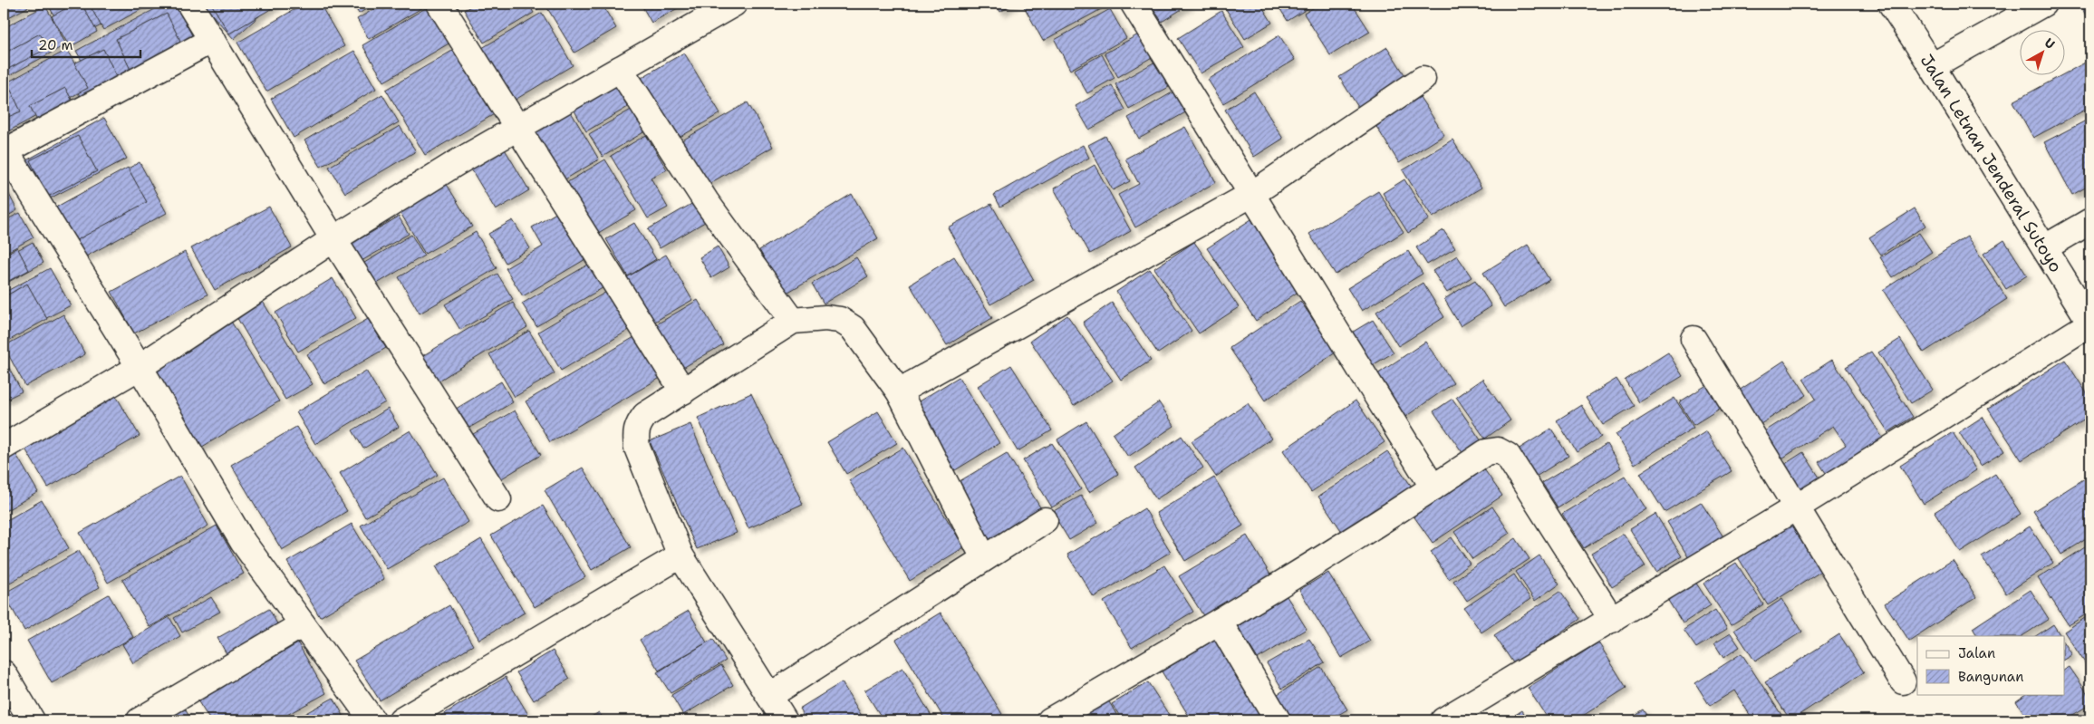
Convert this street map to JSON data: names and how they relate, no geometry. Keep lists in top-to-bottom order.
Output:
{
  "streets": {
    "street": ["Jalan Letnan Jenderal Sutoyo"]
  },
  "legend": ["Jalan", "Bangunan"],
  "scale_bar": "20 m",
  "north": "top right"
}
